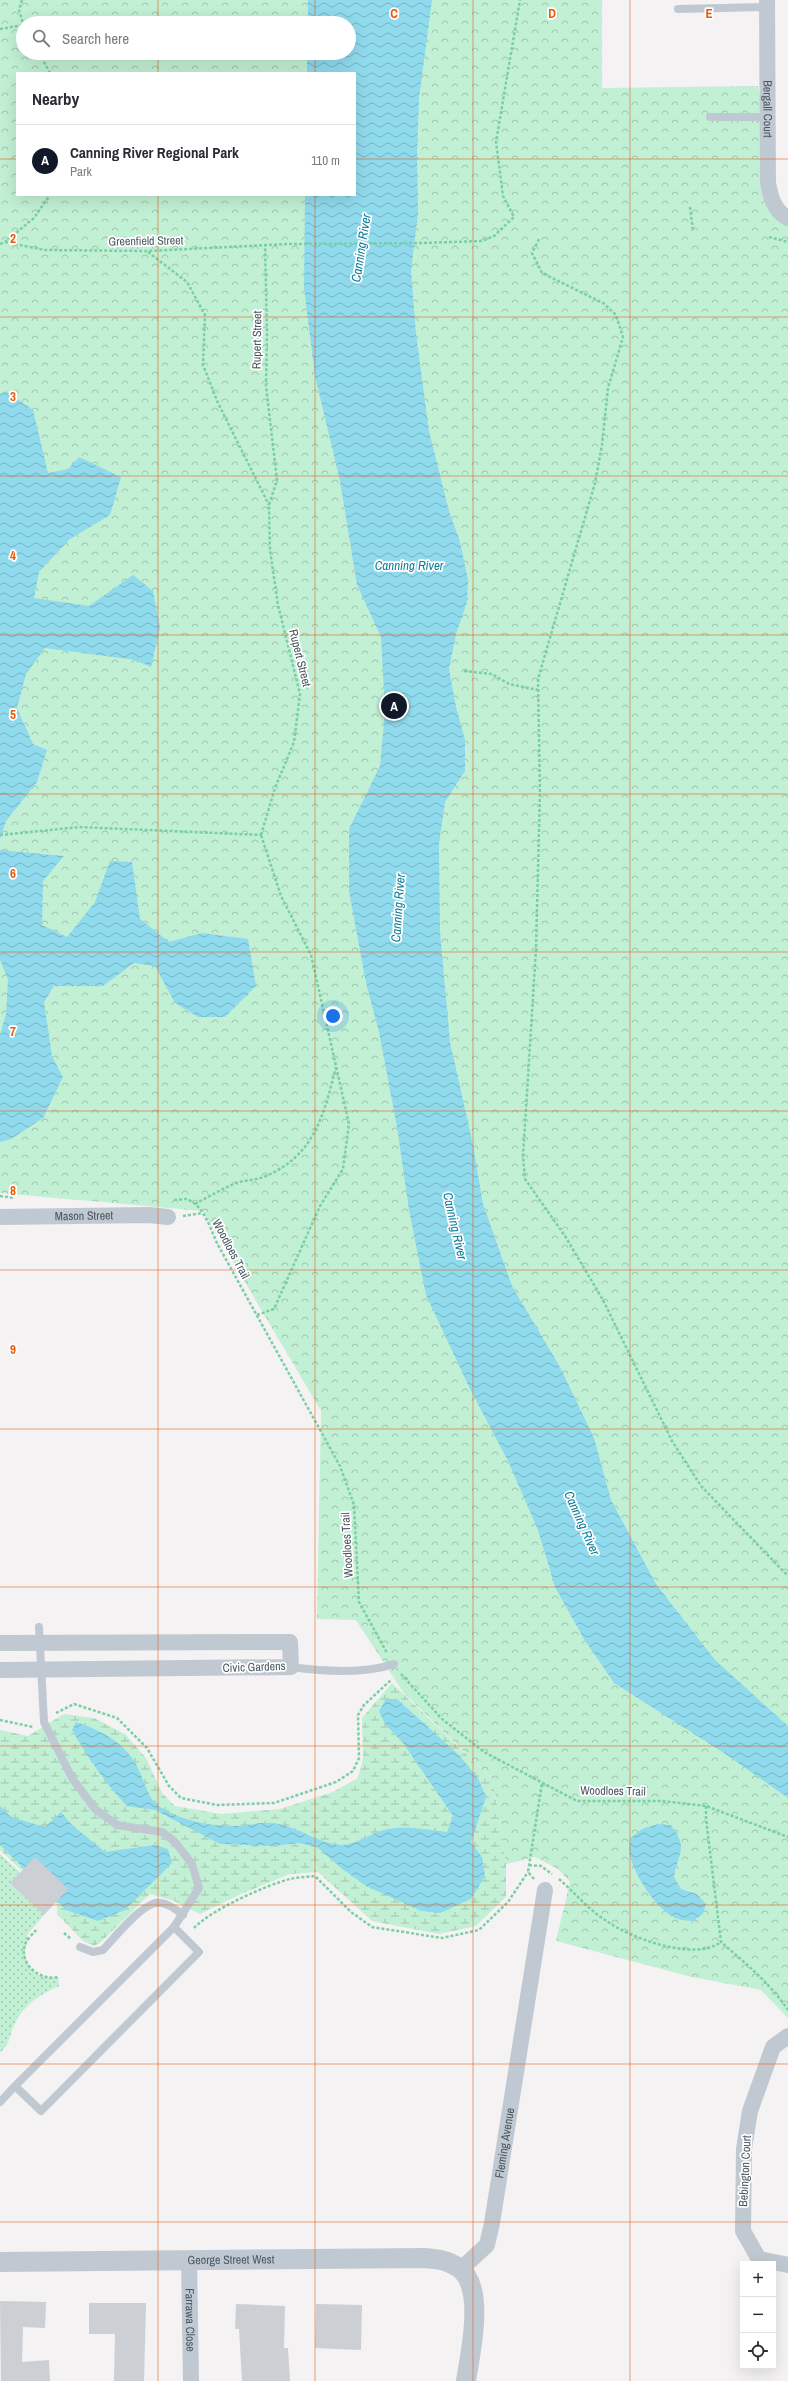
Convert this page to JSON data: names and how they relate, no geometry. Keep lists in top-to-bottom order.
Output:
{
  "streets": {
    "street": [
      "Bergall Court",
      "Mason Street",
      "Civic Gardens",
      "Fleming Avenue",
      "Bebington Court",
      "George Street West",
      "Farrawa Close"
    ],
    "path": ["Greenfield Street", "Rupert Street", "Woodloes Trail"]
  },
  "crossings": [
    ["Greenfield Street", "Rupert Street"],
    ["Fleming Avenue", "George Street West"],
    ["George Street West", "Farrawa Close"]
  ],
  "water": ["Canning River"],
  "page": {
    "search": "Search here",
    "heading": "Nearby",
    "list": [
      {
        "mark": "A",
        "name": "Canning River Regional Park",
        "note": "Park",
        "value": "110 m"
      }
    ],
    "pins": "A",
    "map_buttons": ["+", "−"]
  },
  "grid": {
    "columns": ["C", "D", "E"],
    "rows": [
      "2",
      "3",
      "4",
      "5",
      "6",
      "7",
      "8",
      "9"
    ]
  }
}
